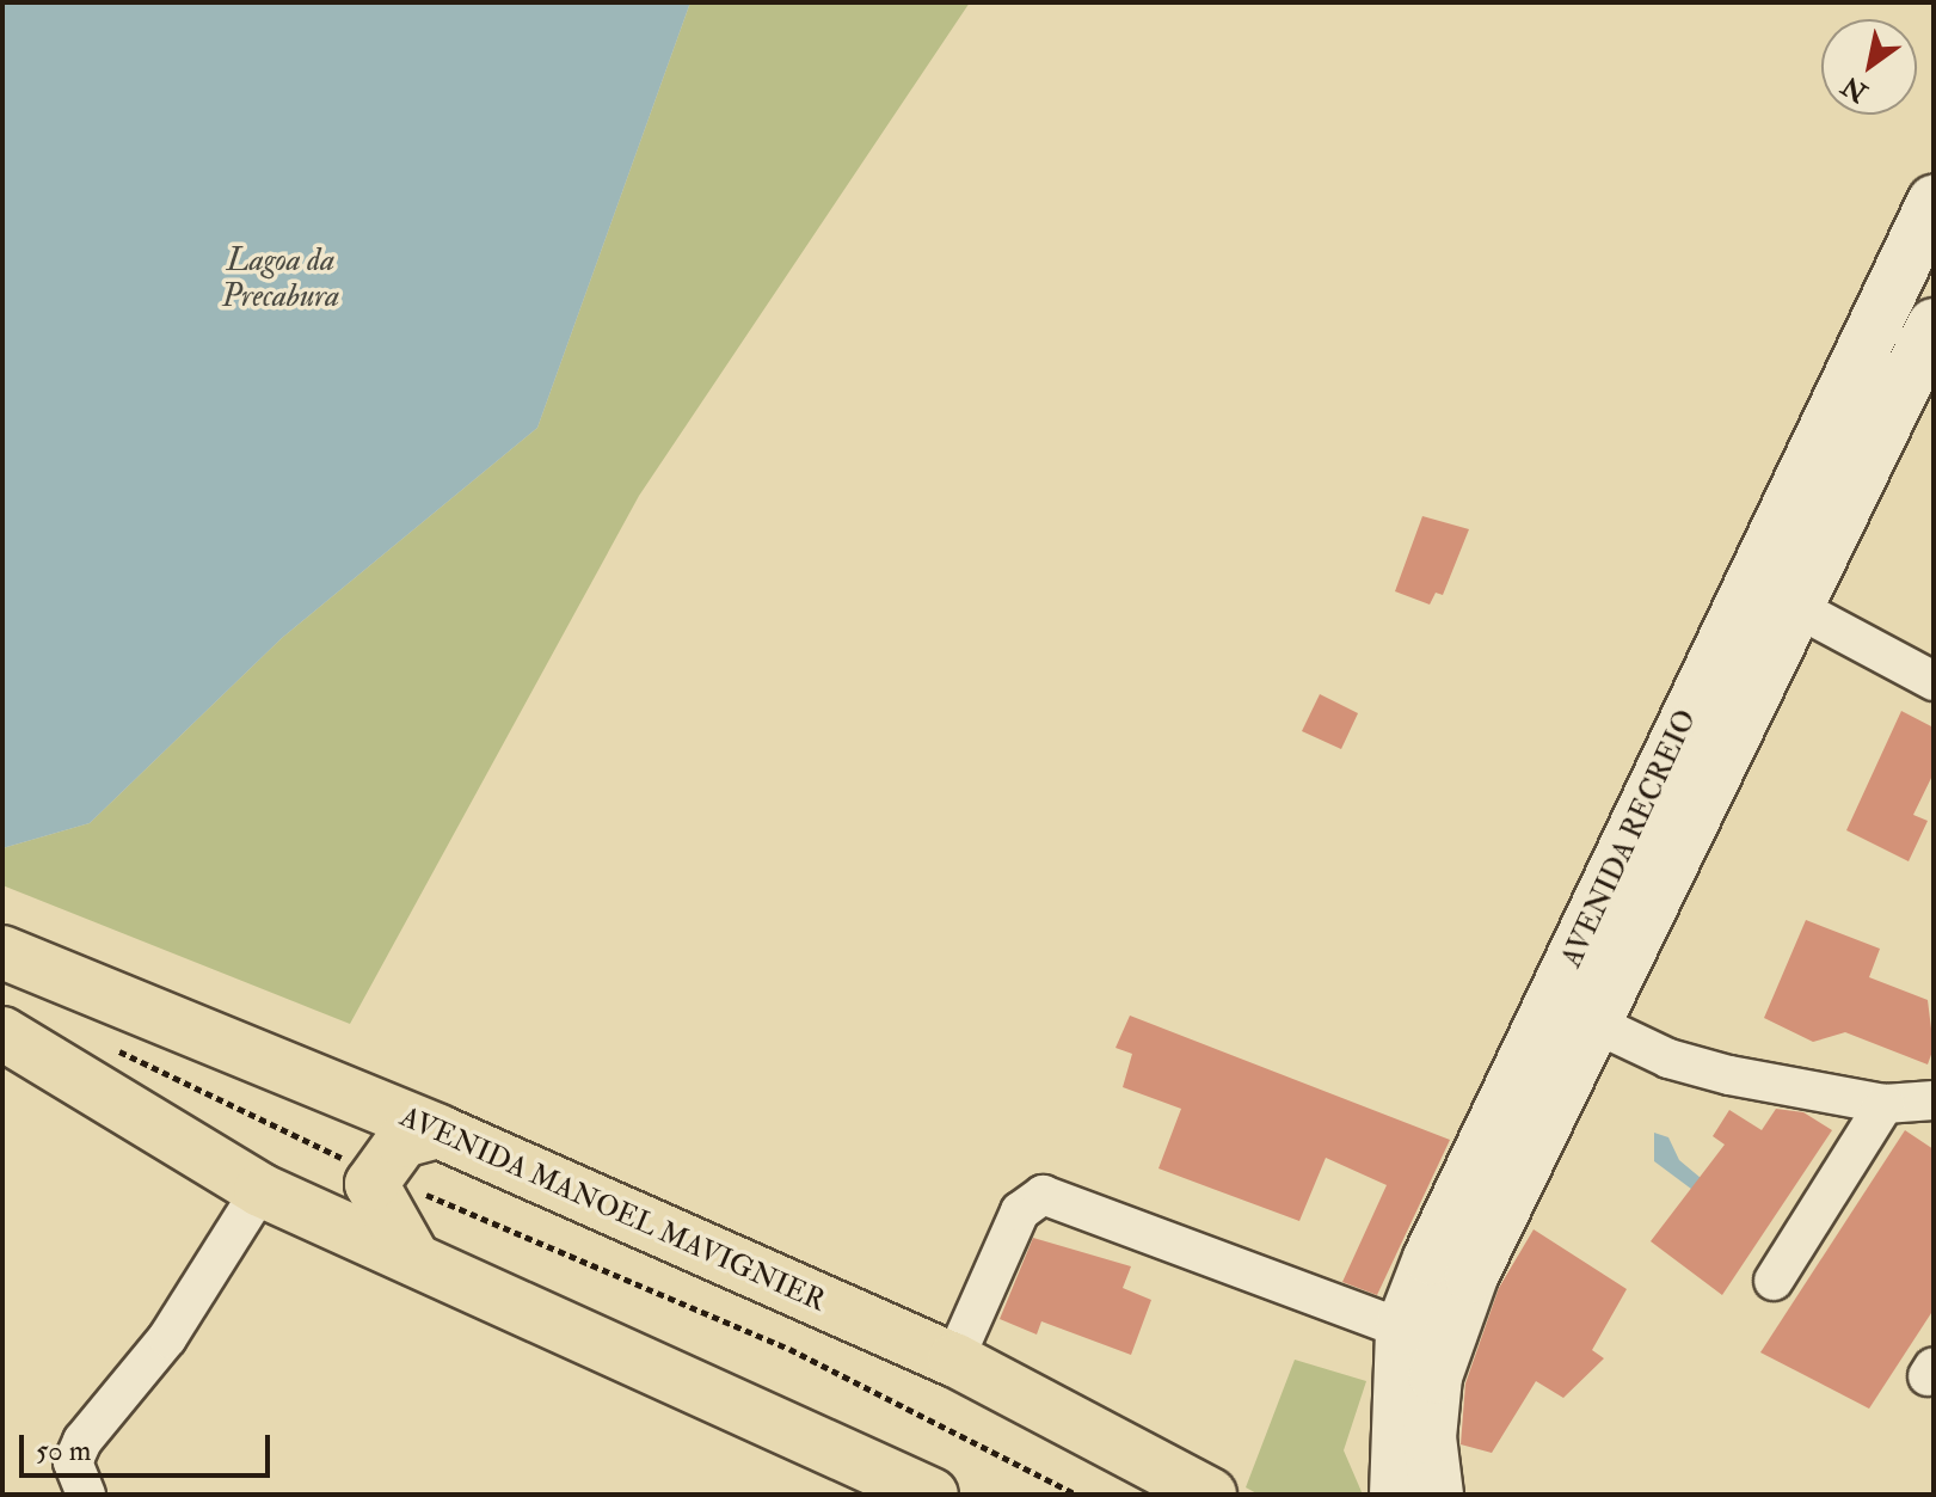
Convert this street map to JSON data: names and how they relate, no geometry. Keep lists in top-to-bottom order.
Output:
{
  "streets": {
    "highway": ["AVENIDA MANOEL MAVIGNIER"],
    "main road": ["AVENIDA RECREIO"]
  },
  "water": ["Lagoa da Precabura"],
  "scale_bar": "50 m",
  "north": "bottom left"
}
